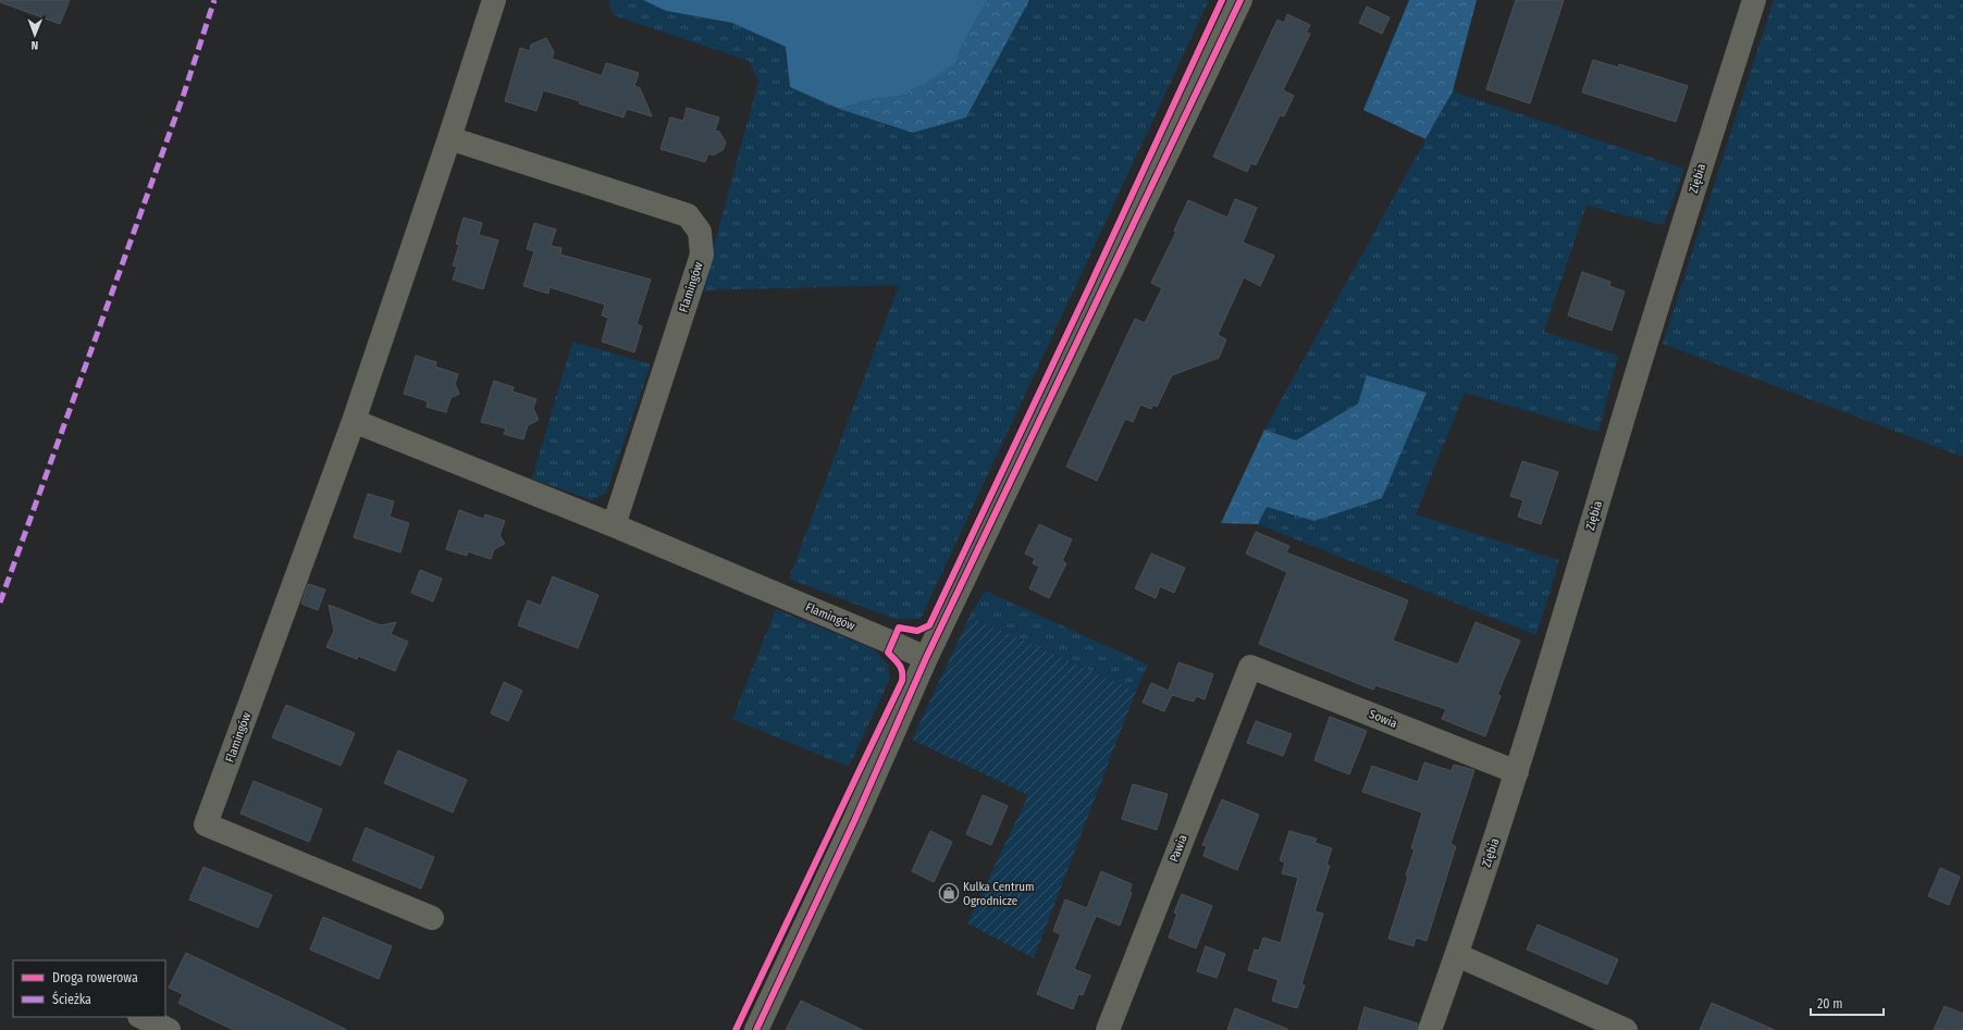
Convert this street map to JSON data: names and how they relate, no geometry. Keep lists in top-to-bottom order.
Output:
{
  "streets": {
    "street": [
      "Ziębia",
      "Flamingów",
      "Sowia",
      "Pawia"
    ]
  },
  "crossings": [
    ["Ziębia", "Sowia"],
    ["Sowia", "Pawia"]
  ],
  "places": {
    "shop": ["Kulka Centrum Ogrodnicze"]
  },
  "legend": ["Droga rowerowa", "Ścieżka"],
  "scale_bar": "20 m",
  "north": "bottom"
}
